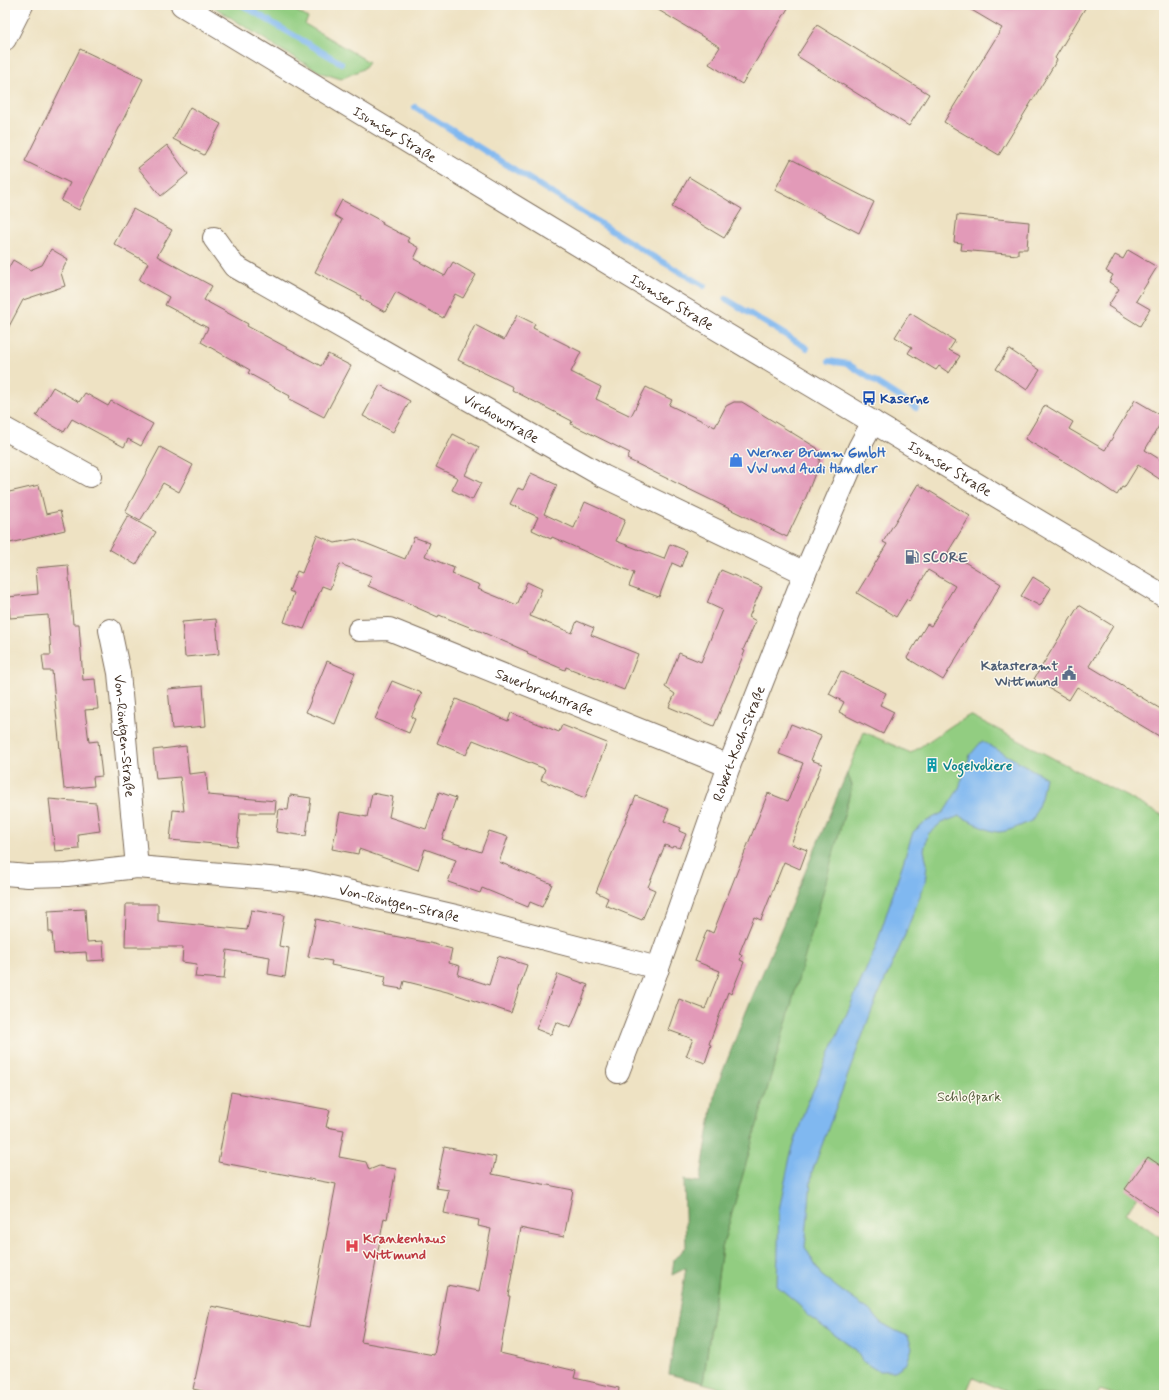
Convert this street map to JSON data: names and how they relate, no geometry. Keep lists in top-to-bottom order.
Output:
{
  "streets": {
    "street": [
      "Isumser Straße",
      "Virchowstraße",
      "Sauerbruchstraße",
      "Von-Röntgen-Straße",
      "Robert-Koch-Straße"
    ]
  },
  "crossings": [
    ["Isumser Straße", "Robert-Koch-Straße"],
    ["Virchowstraße", "Robert-Koch-Straße"],
    ["Sauerbruchstraße", "Robert-Koch-Straße"],
    ["Von-Röntgen-Straße", "Robert-Koch-Straße"]
  ],
  "parks": ["Schloßpark"],
  "places": {
    "bus stop": ["Kaserne"],
    "shop": ["Werner Brumm GmbH VW und Audi Handler"],
    "fuel station": ["SCORE"],
    "public building": ["Katasteramt Wittmund"],
    "building": ["Vogelvoliere"],
    "hospital": ["Krankenhaus Wittmund"]
  }
}
